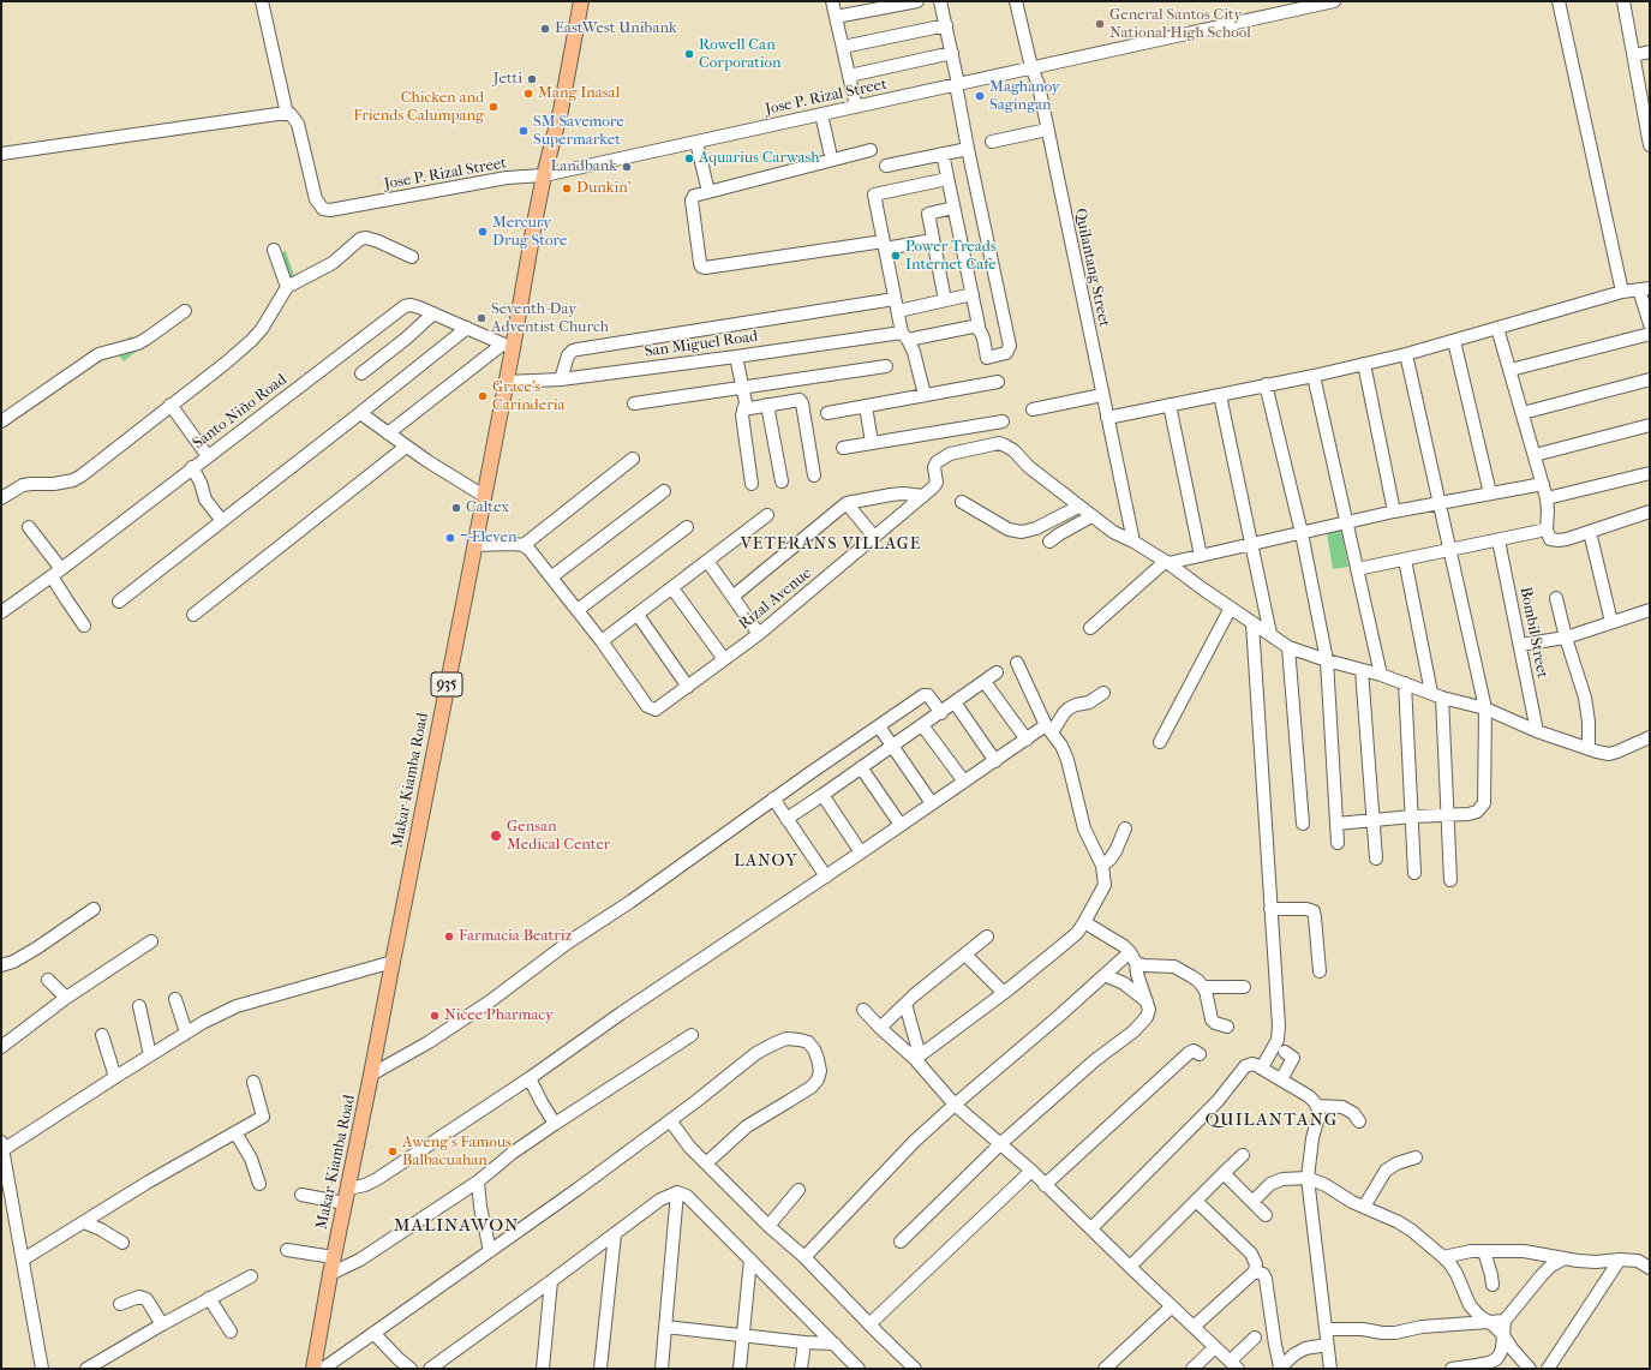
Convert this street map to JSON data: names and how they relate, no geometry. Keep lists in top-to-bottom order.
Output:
{
  "streets": {
    "main road": ["935", "Makar-Kiamba Road"],
    "street": [
      "Jose P. Rizal Street",
      "Quilantang Street",
      "San Miguel Road",
      "Santo Niño Road",
      "Rizal Avenue",
      "Bombil Street"
    ]
  },
  "crossings": [
    ["Jose P. Rizal Street", "Quilantang Street"],
    ["Jose P. Rizal Street", "Makar-Kiamba Road"],
    ["San Miguel Road", "Makar-Kiamba Road"],
    ["Santo Niño Road", "Makar-Kiamba Road"]
  ],
  "districts": [
    "VETERANS VILLAGE",
    "LANOY",
    "QUILANTANG",
    "MALINAWON"
  ],
  "places": [
    "General Santos City National High School",
    "EastWest Unibank",
    "Rowell Can Corporation",
    "Jetti",
    "Mang Inasal",
    "Maghanoy Sagingan",
    "Chicken and Friends Calumpang",
    "SM Savemore Supermarket",
    "Aquarius Carwash",
    "Landbank",
    "Dunkin'",
    "Mercury Drug Store",
    "Power Treads Internet Cafe",
    "Seventh-Day Adventist Church",
    "Grace's Carinderia",
    "Caltex",
    "7-Eleven",
    "Gensan Medical Center",
    "Farmacia Beatriz",
    "Nicee Pharmacy",
    "Aweng's Famous Balbacuahan"
  ]
}
